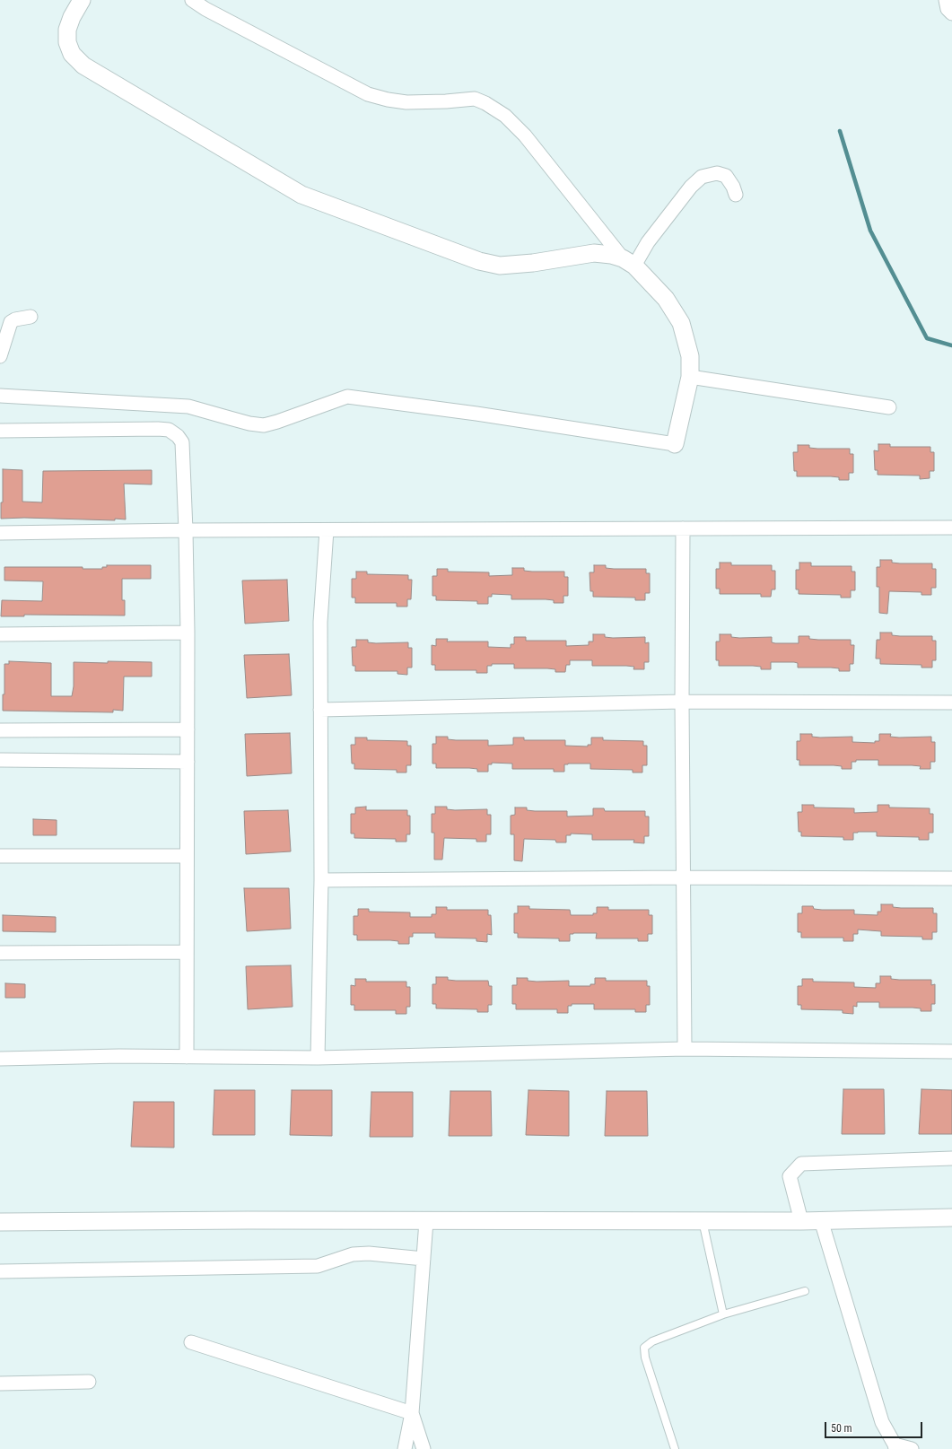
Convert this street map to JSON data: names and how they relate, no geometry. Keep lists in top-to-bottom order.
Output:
{
  "scale_bar": "50 m"
}
